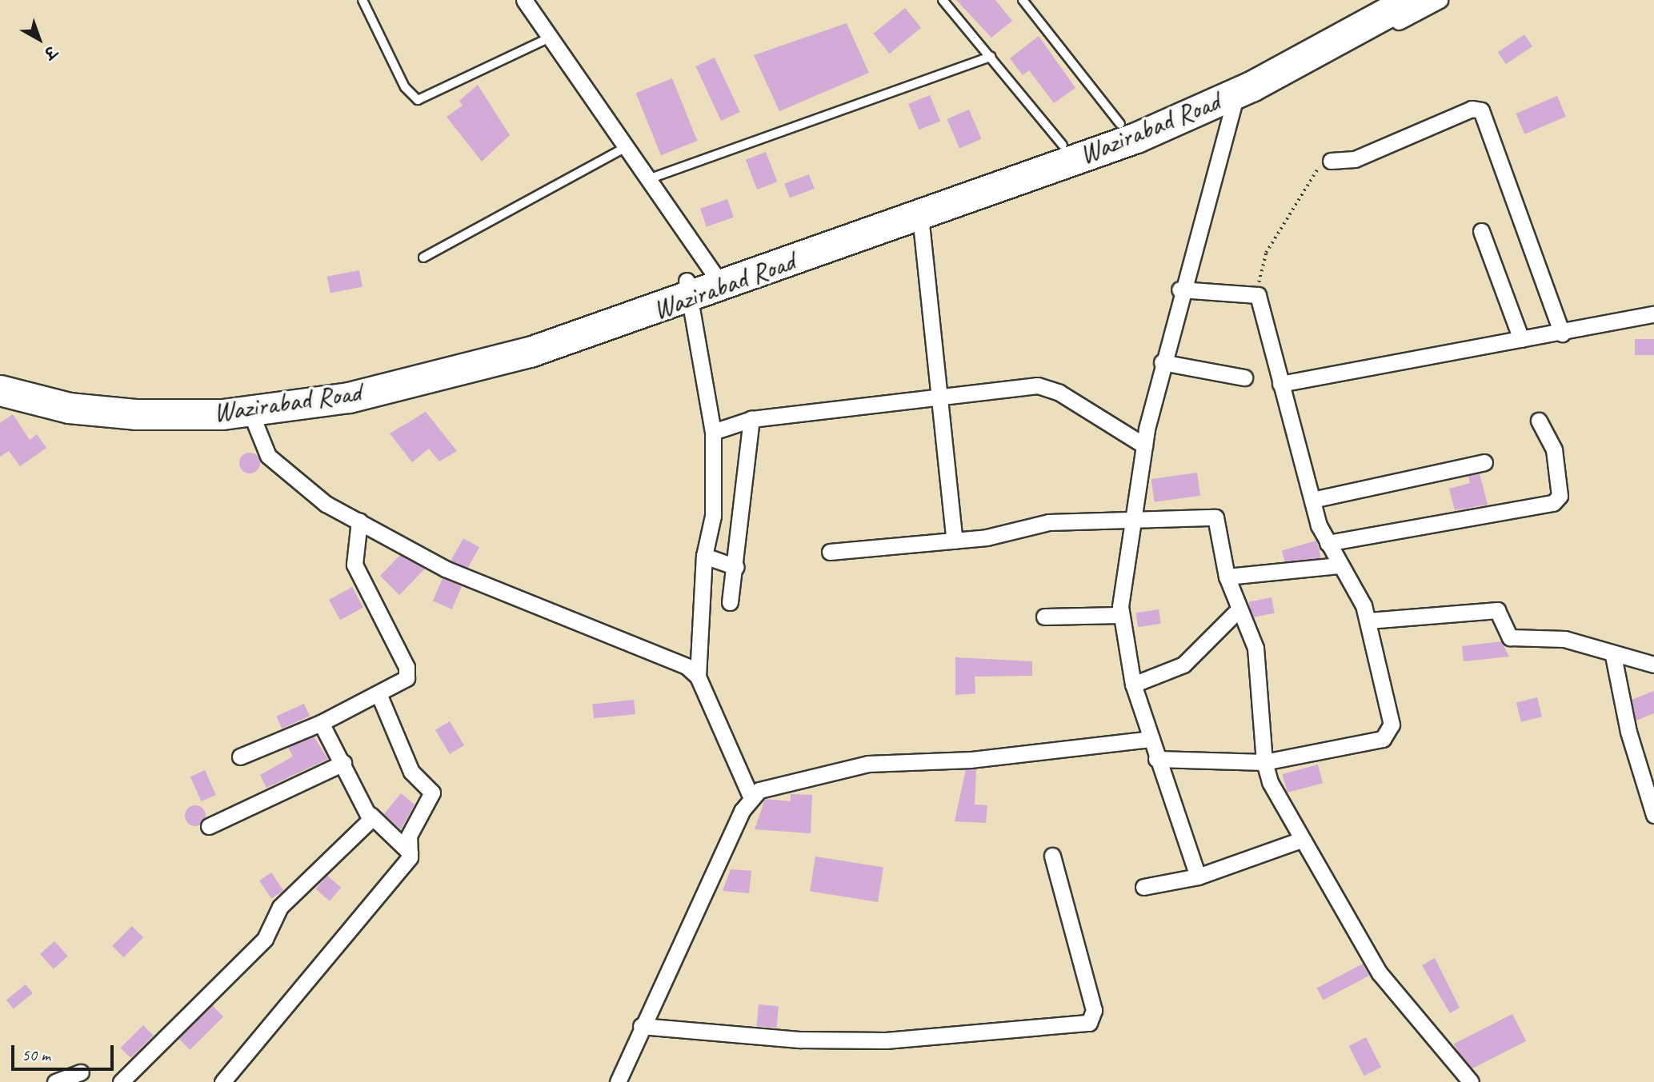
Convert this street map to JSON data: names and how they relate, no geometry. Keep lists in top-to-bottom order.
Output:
{
  "streets": {
    "highway": ["Wazirabad Road"]
  },
  "scale_bar": "50 m",
  "north": "bottom right"
}
